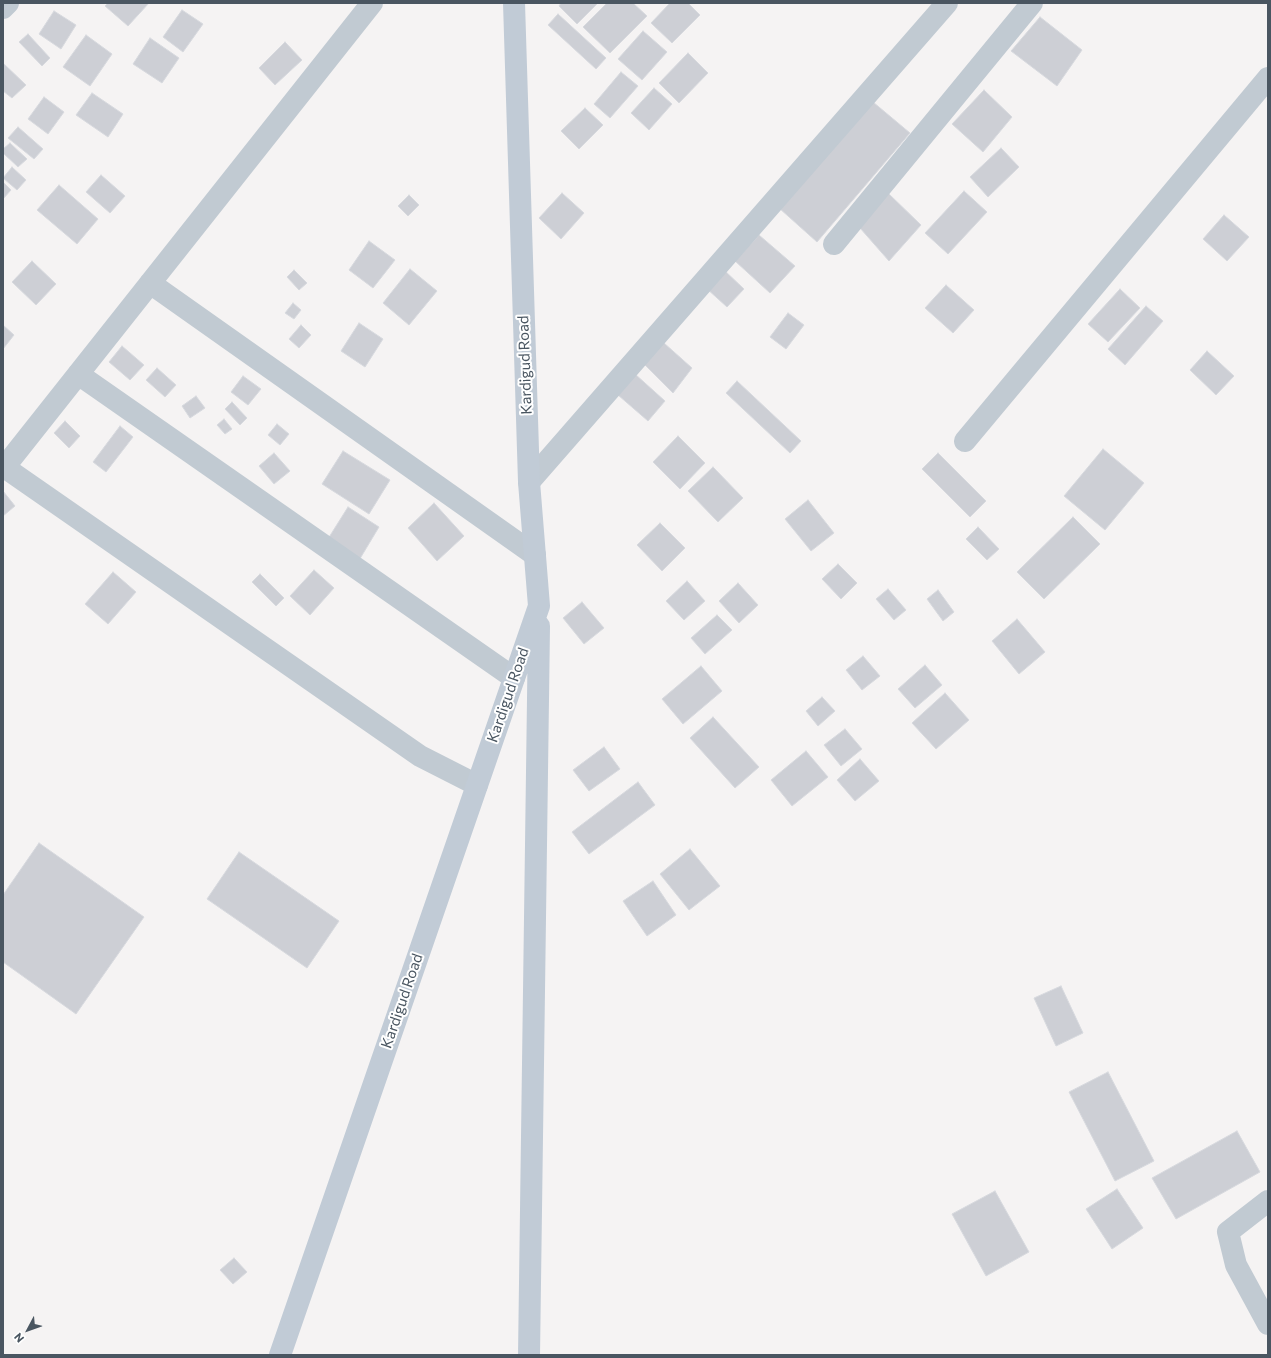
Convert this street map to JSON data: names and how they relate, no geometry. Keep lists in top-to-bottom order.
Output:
{
  "streets": {
    "street": ["Kardigud Road"]
  },
  "north": "bottom left"
}
